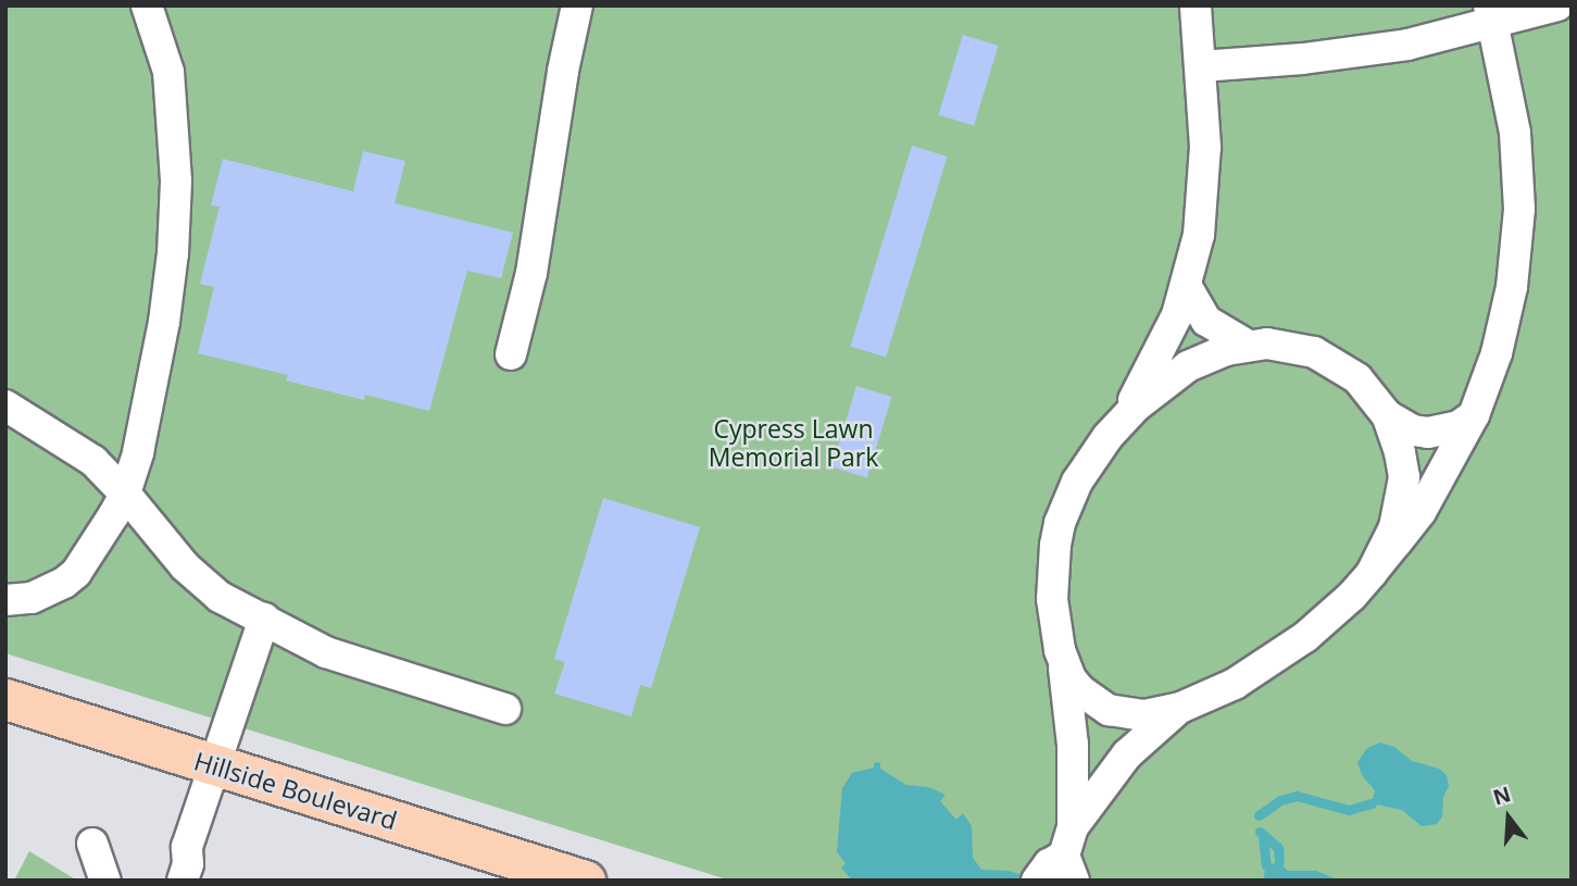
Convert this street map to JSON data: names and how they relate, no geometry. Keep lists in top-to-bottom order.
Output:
{
  "streets": {
    "main road": ["Hillside Boulevard"]
  },
  "parks": ["Cypress Lawn Memorial Park"],
  "north": "top"
}
